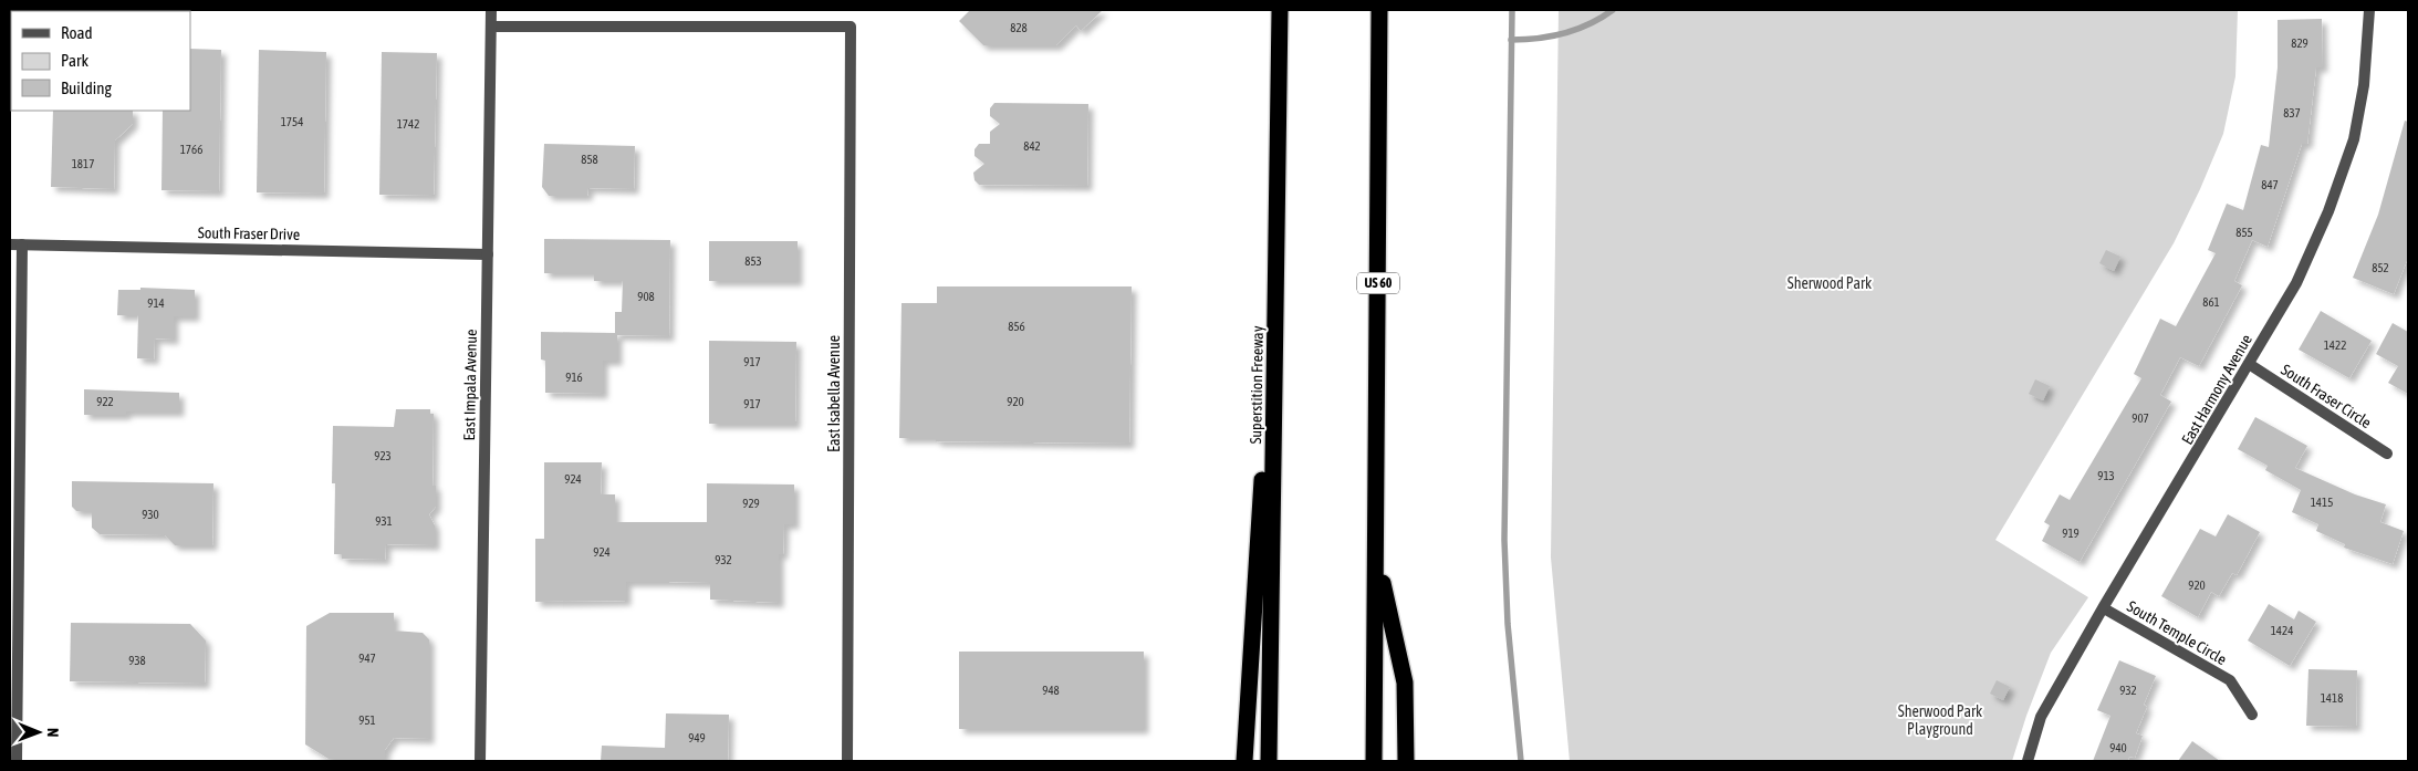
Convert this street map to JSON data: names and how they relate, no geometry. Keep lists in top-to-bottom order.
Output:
{
  "streets": {
    "highway": ["US 60", "Superstition Freeway"],
    "street": [
      "South Fraser Drive",
      "East Impala Avenue",
      "East Harmony Avenue",
      "East Isabella Avenue",
      "South Fraser Circle",
      "South Temple Circle"
    ]
  },
  "crossings": [
    ["South Fraser Drive", "East Impala Avenue"],
    ["East Impala Avenue", "East Isabella Avenue"],
    ["East Harmony Avenue", "South Fraser Circle"],
    ["East Harmony Avenue", "South Temple Circle"]
  ],
  "parks": ["Sherwood Park", "Sherwood Park Playground"],
  "house_numbers": [
    "828",
    "829",
    "837",
    "1754",
    "1742",
    "842",
    "1766",
    "858",
    "1817",
    "847",
    "855",
    "853",
    "852",
    "908",
    "861",
    "914",
    "856",
    "1422",
    "917",
    "916",
    "922",
    "920",
    "917",
    "907",
    "923",
    "913",
    "924",
    "1415",
    "929",
    "930",
    "931",
    "919",
    "924",
    "932",
    "920",
    "1424",
    "947",
    "938",
    "948",
    "932",
    "1418",
    "951",
    "949",
    "940"
  ],
  "legend": ["Road", "Park", "Building"],
  "north": "right"
}
